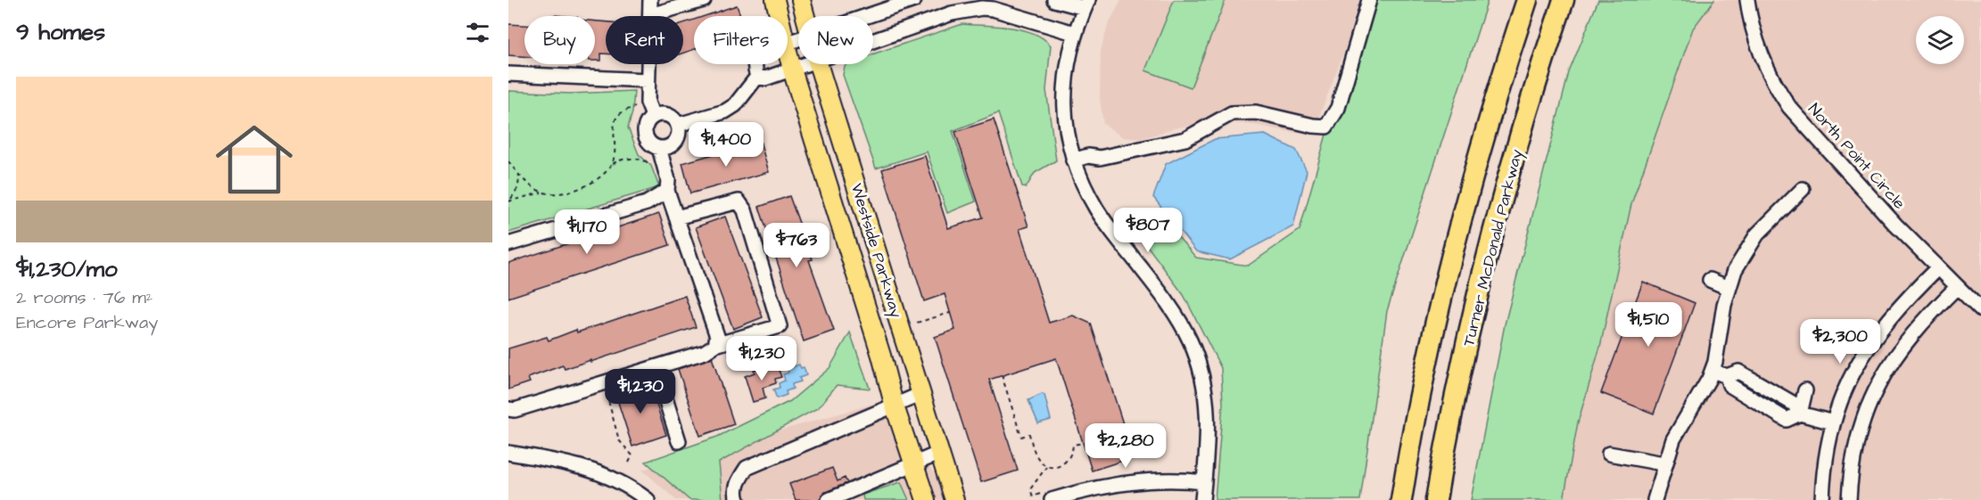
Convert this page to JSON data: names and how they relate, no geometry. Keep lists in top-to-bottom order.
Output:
{
  "streets": {
    "highway": ["Turner McDonald Parkway"],
    "main road": ["Westside Parkway"],
    "street": ["North Point Circle"]
  },
  "page": {
    "heading": "9 homes",
    "chip": [
      "Buy",
      "Rent",
      "Filters",
      "New"
    ],
    "list": [
      {
        "name": "$1,230/mo",
        "note": "2 rooms · 76 m² · Encore Parkway"
      }
    ],
    "price": [
      "$1,400",
      "$807",
      "$1,170",
      "$763",
      "$1,510",
      "$2,300",
      "$1,230",
      "$1,230",
      "$2,280"
    ]
  }
}
